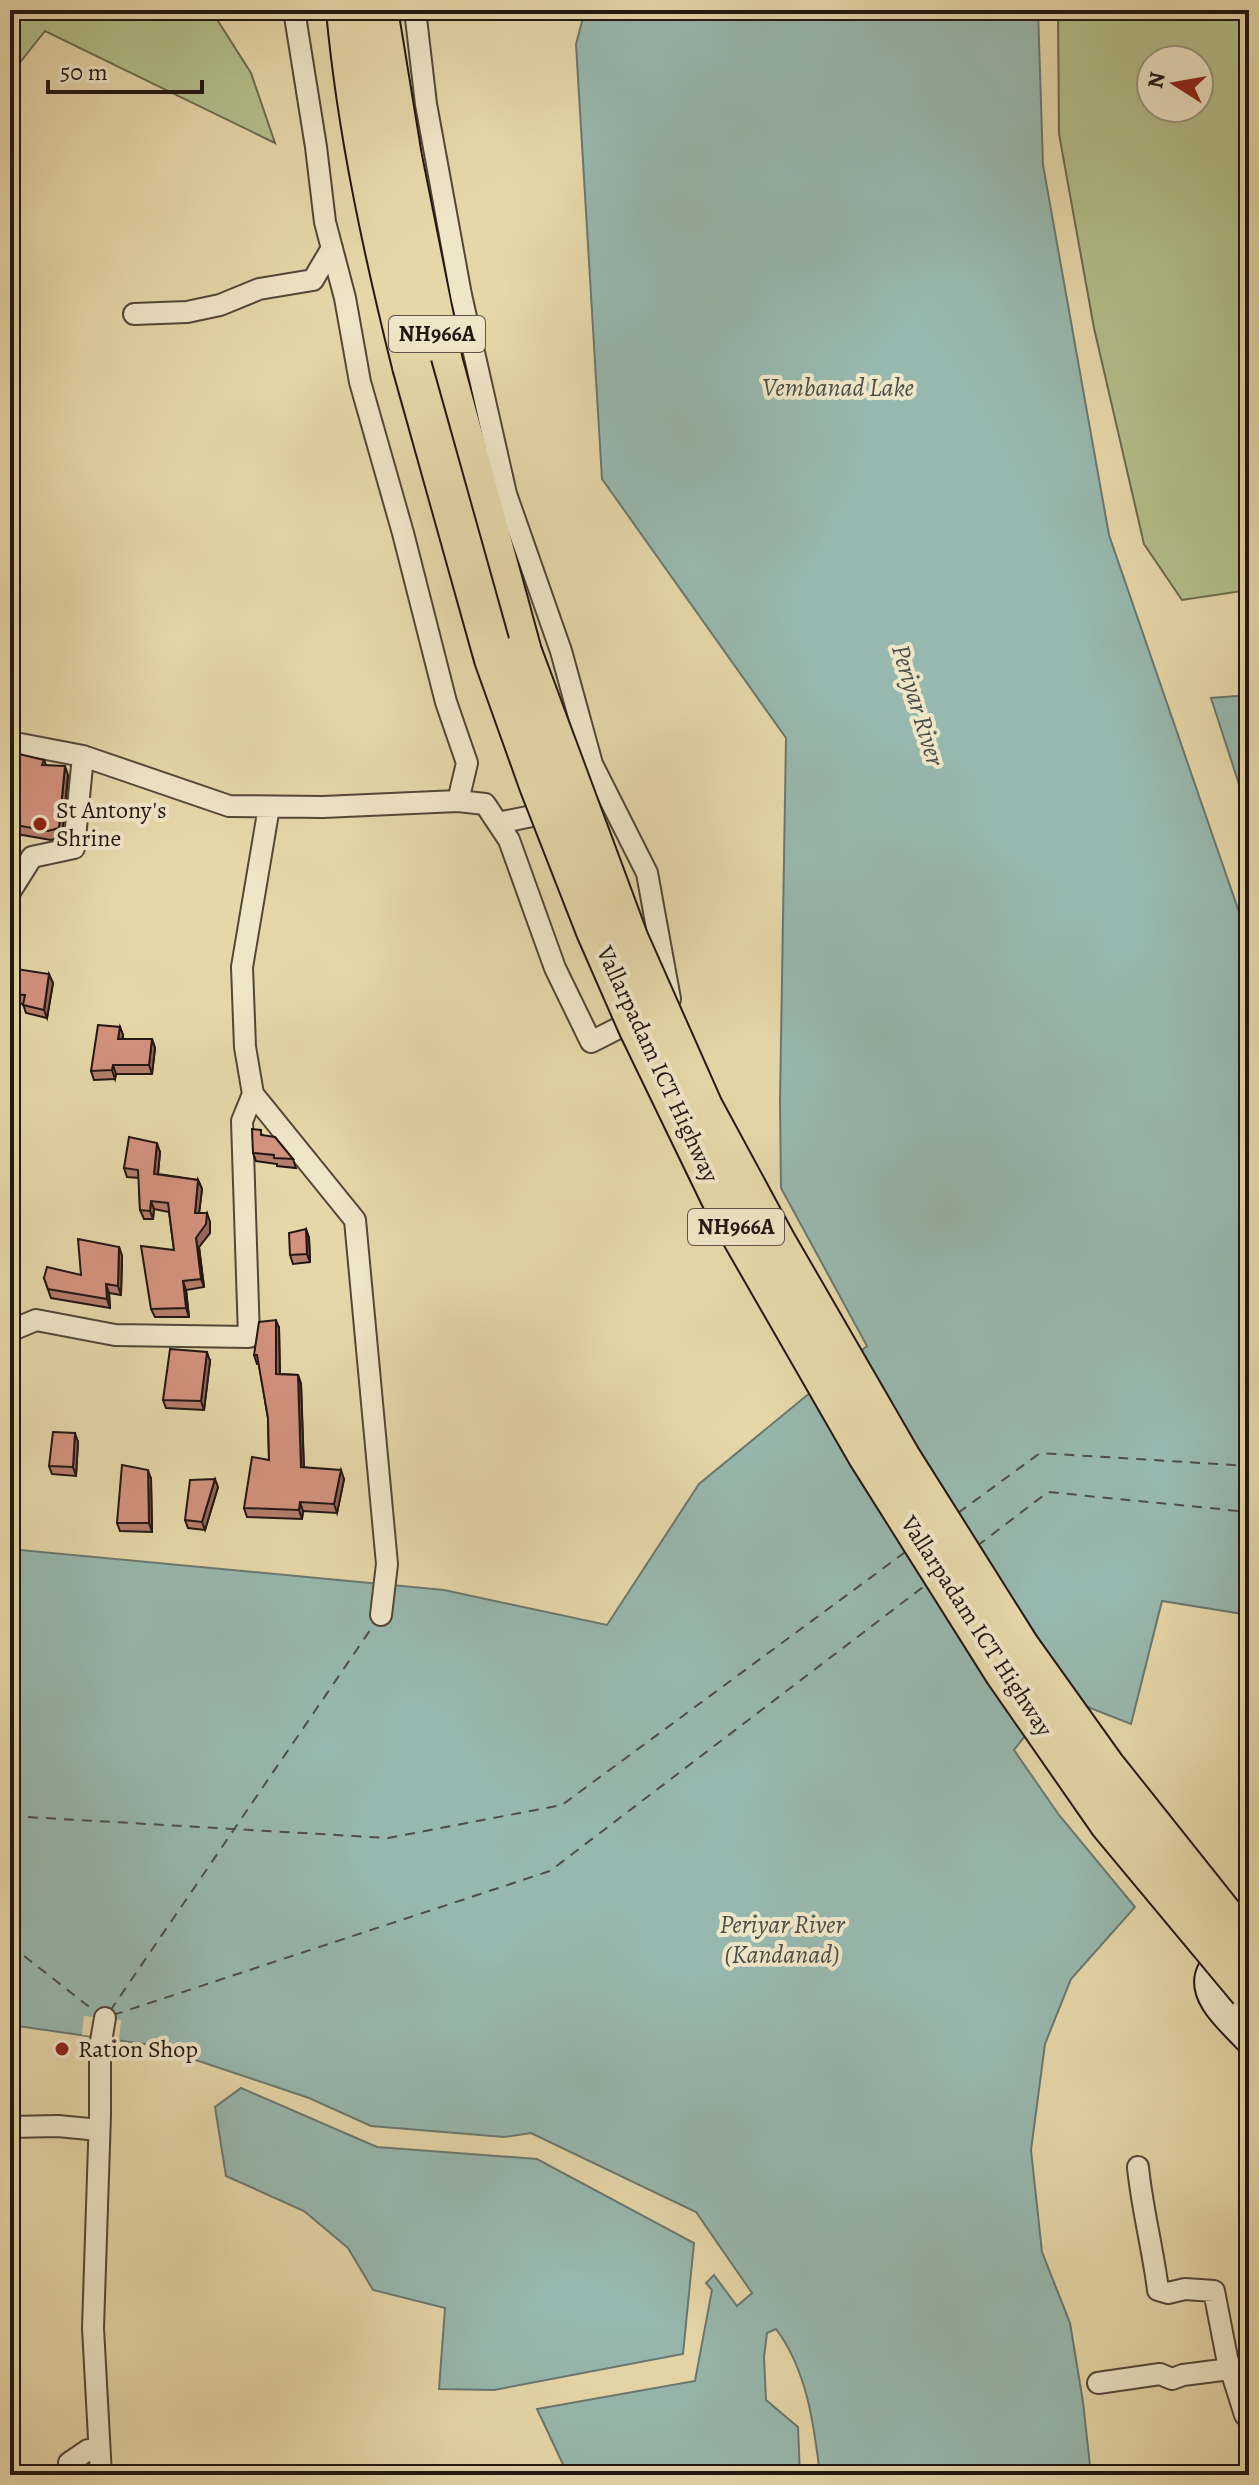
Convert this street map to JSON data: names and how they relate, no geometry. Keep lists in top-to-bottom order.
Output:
{
  "streets": {
    "highway": ["NH966A", "Vallarpadam ICT Highway"]
  },
  "water": ["Vembanad Lake", "Periyar River", "Periyar River (Kandanad)"],
  "places": ["St Antony's Shrine", "Ration Shop"],
  "scale_bar": "50 m",
  "north": "left"
}
